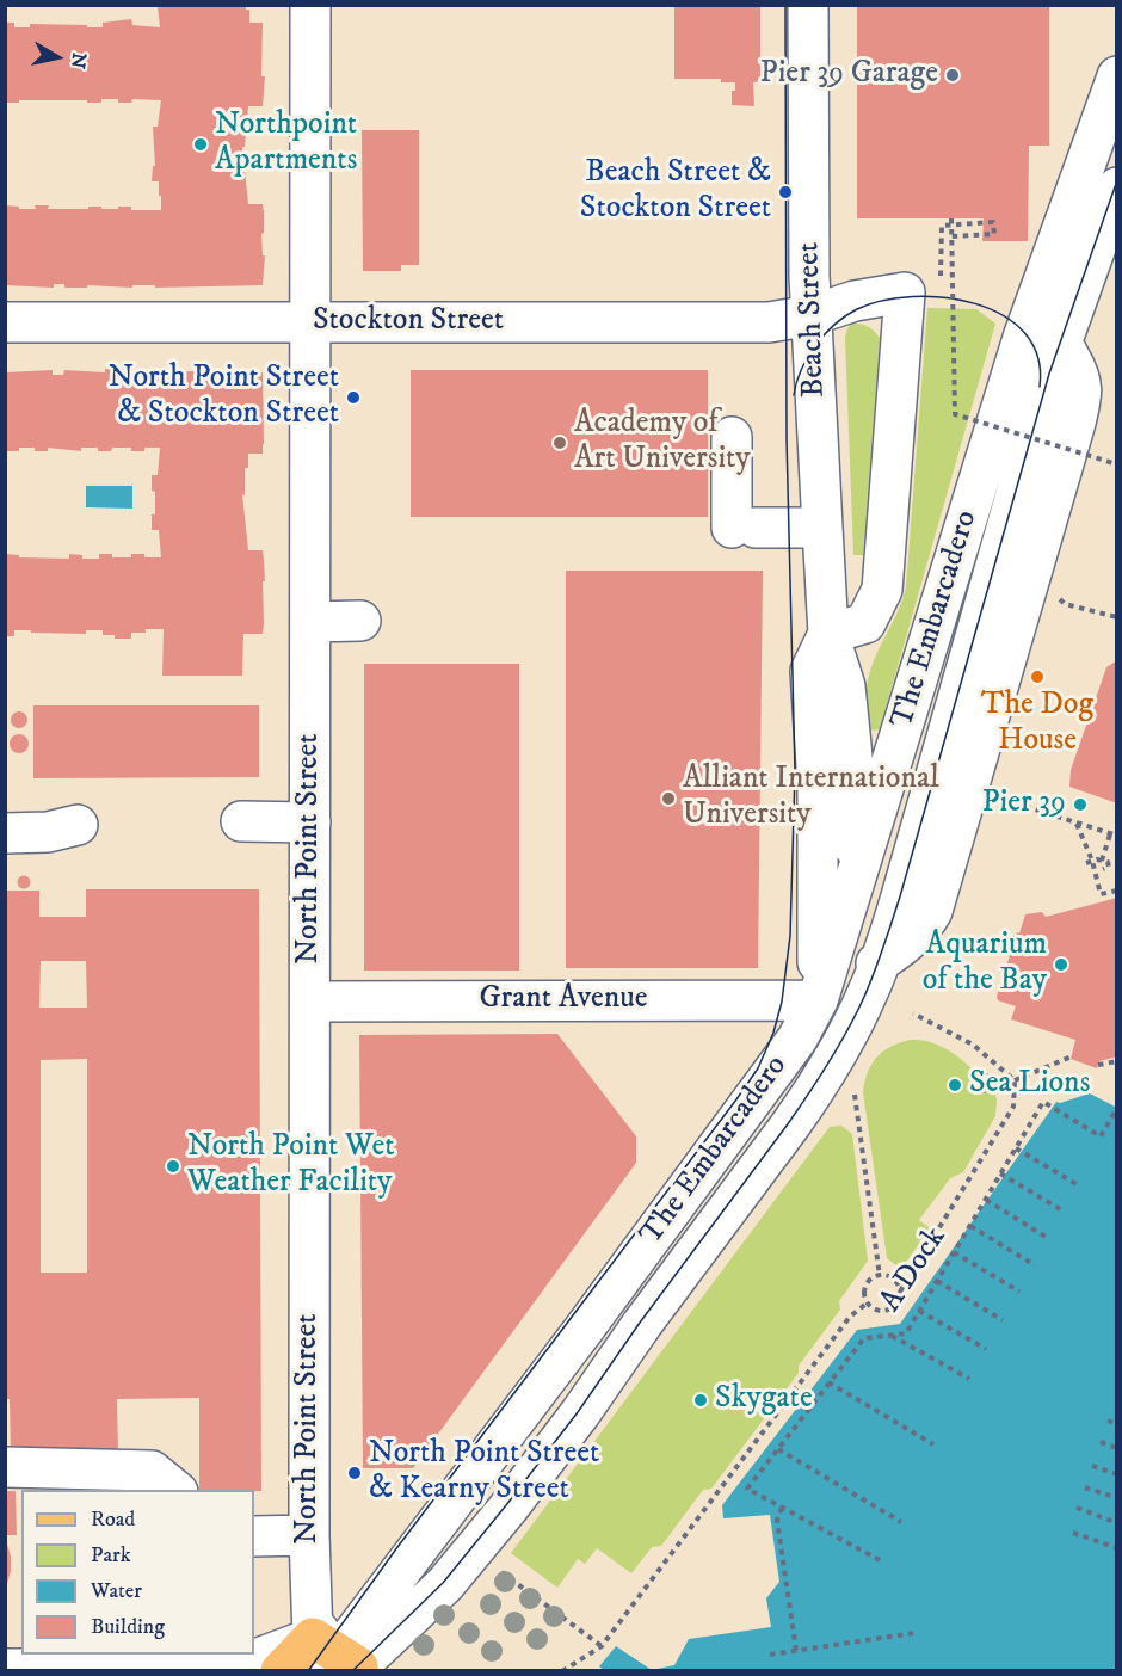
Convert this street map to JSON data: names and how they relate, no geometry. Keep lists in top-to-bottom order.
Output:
{
  "streets": {
    "main road": ["The Embarcadero"],
    "street": [
      "Beach Street",
      "Stockton Street",
      "North Point Street",
      "Grant Avenue"
    ],
    "path": ["A Dock"]
  },
  "crossings": [
    ["Beach Street", "Stockton Street"],
    ["Stockton Street", "North Point Street"],
    ["The Embarcadero", "North Point Street"],
    ["The Embarcadero", "Grant Avenue"],
    ["North Point Street", "Grant Avenue"]
  ],
  "places": [
    "Pier 39 Garage",
    "Northpoint Apartments",
    "Beach Street & Stockton Street",
    "North Point Street & Stockton Street",
    "Academy of Art University",
    "The Dog House",
    "Alliant International University",
    "Pier 39",
    "Aquarium of the Bay",
    "Sea Lions",
    "North Point Wet Weather Facility",
    "Skygate",
    "North Point Street & Kearny Street"
  ],
  "legend": [
    "Road",
    "Park",
    "Water",
    "Building"
  ],
  "north": "right"
}
